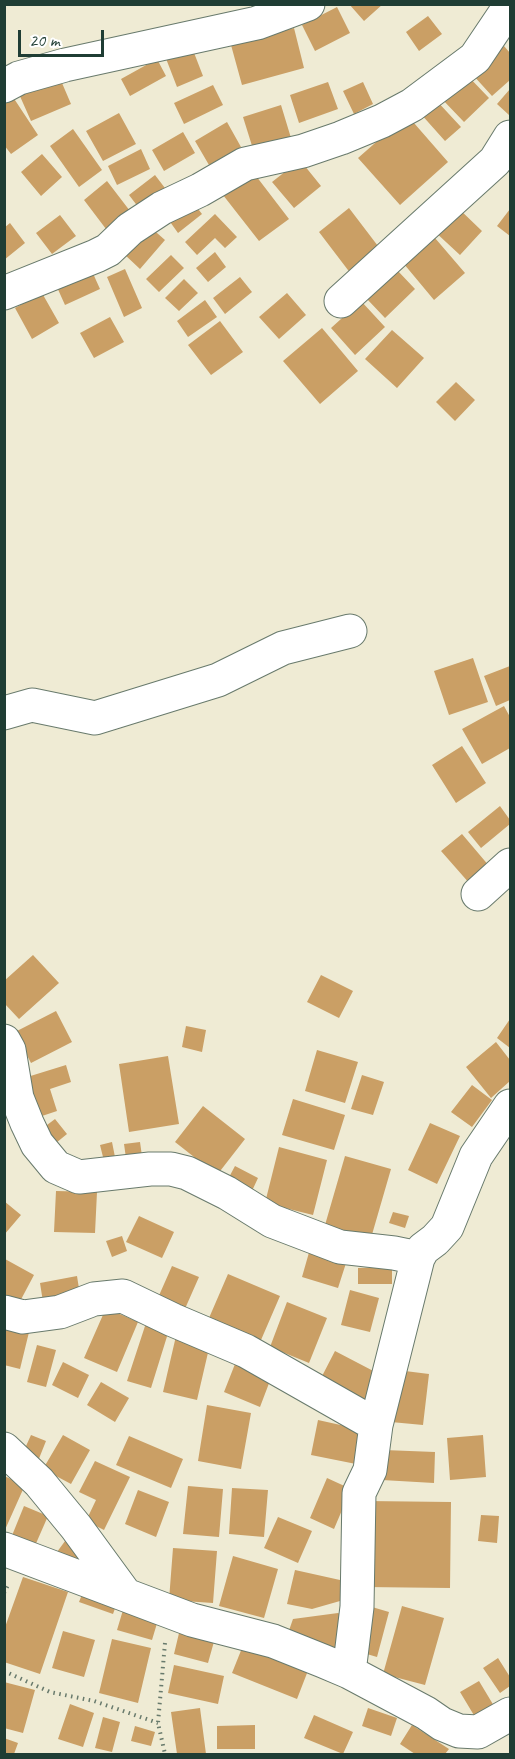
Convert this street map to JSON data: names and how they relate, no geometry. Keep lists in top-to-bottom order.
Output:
{
  "scale_bar": "20 m"
}
